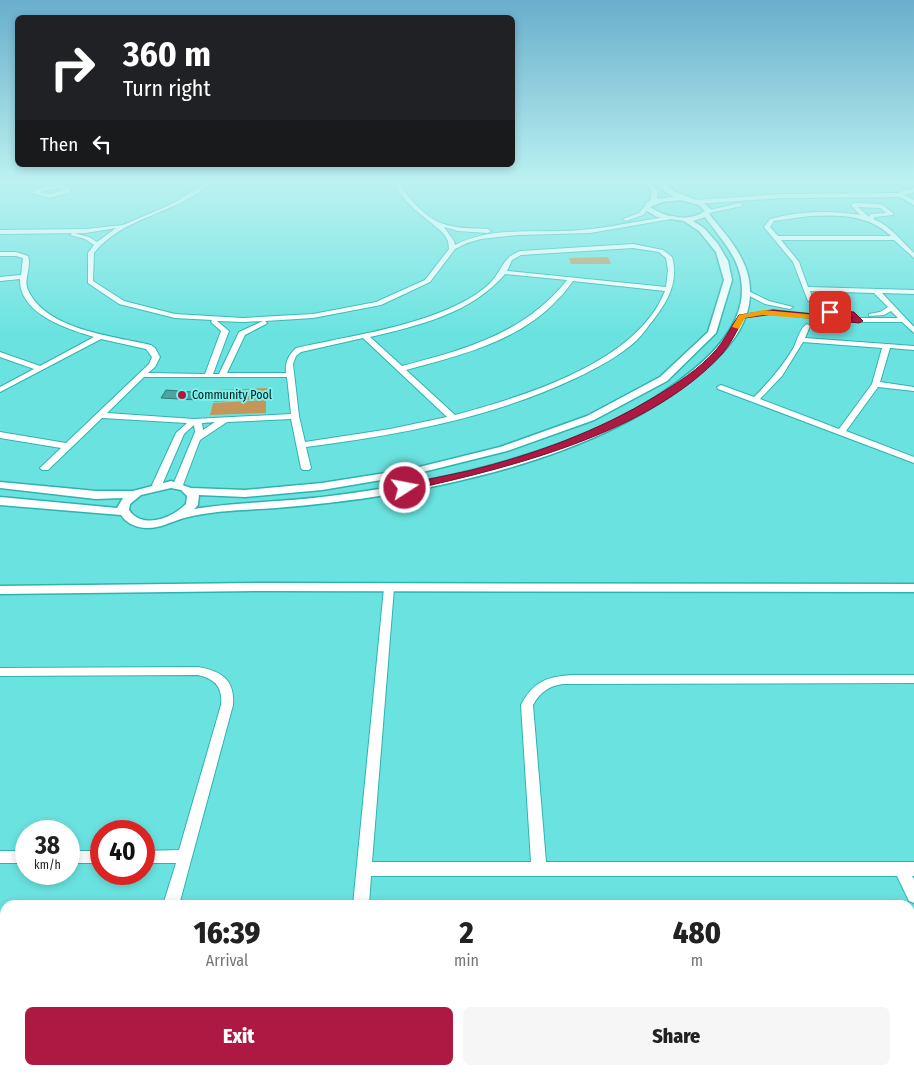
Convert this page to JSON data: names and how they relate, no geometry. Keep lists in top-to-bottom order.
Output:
{
  "places": ["Community Pool"],
  "page": {
    "turn": ["360 m", "Turn right"],
    "then": "Then",
    "speed": "38 km/h",
    "limit": "40",
    "eta": [
      "16:39",
      "Arrival",
      "2",
      "min",
      "480",
      "m"
    ],
    "buttons": ["Exit", "Share"]
  }
}
